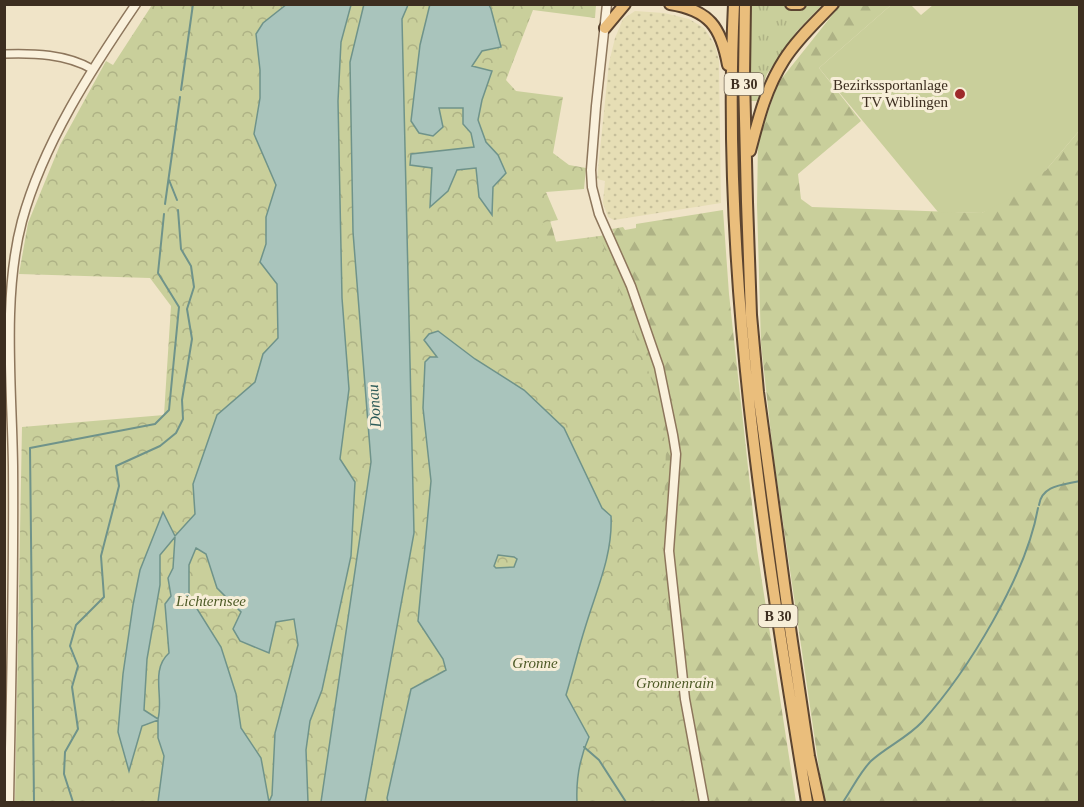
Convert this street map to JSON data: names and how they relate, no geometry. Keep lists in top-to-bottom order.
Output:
{
  "streets": {
    "highway": ["B 30"]
  },
  "water": ["Donau"],
  "parks": ["Lichternsee", "Gronne", "Gronnenrain"],
  "places": ["Bezirkssportanlage TV Wiblingen"]
}
